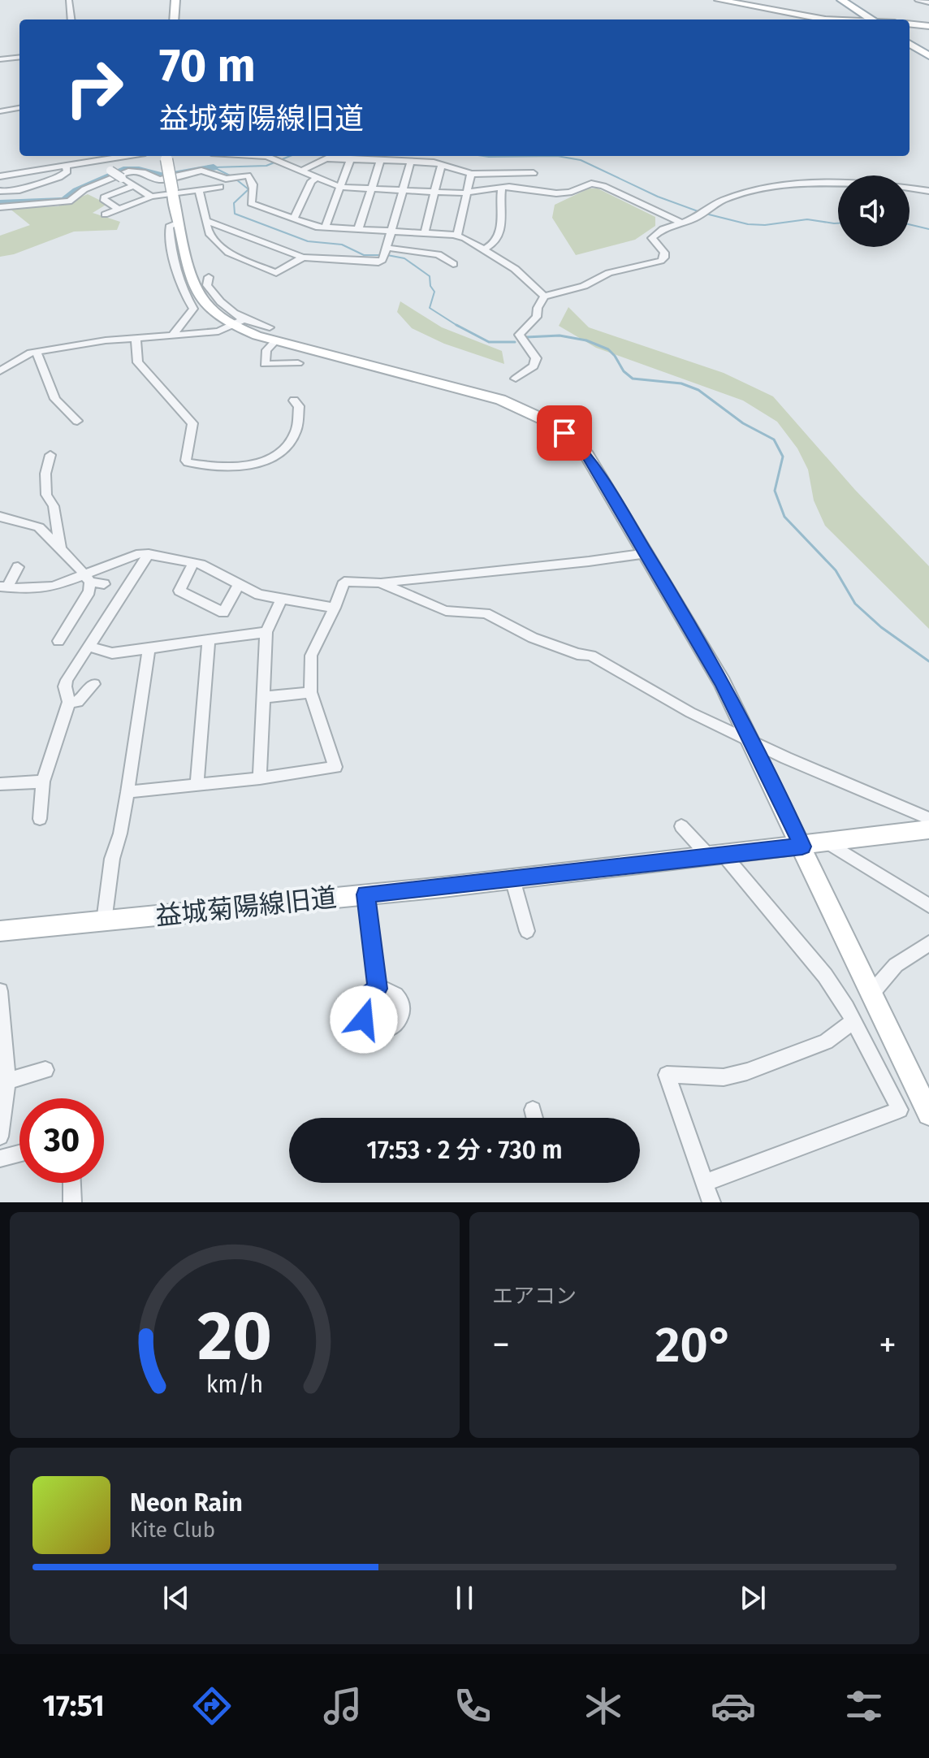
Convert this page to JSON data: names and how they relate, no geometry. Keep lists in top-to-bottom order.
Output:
{
  "streets": {
    "street": ["益城菊陽線旧道"]
  },
  "page": {
    "turn": ["70 m", "益城菊陽線旧道"],
    "limit": "30",
    "trip": "17:53 · 2 分 · 730 m",
    "tile": "エアコン",
    "heat": ["−", "20°", "+"],
    "song": ["Neon Rain", "Kite Club"],
    "tabs": "17:51",
    "gauge": ["20", "km/h"]
  }
}
